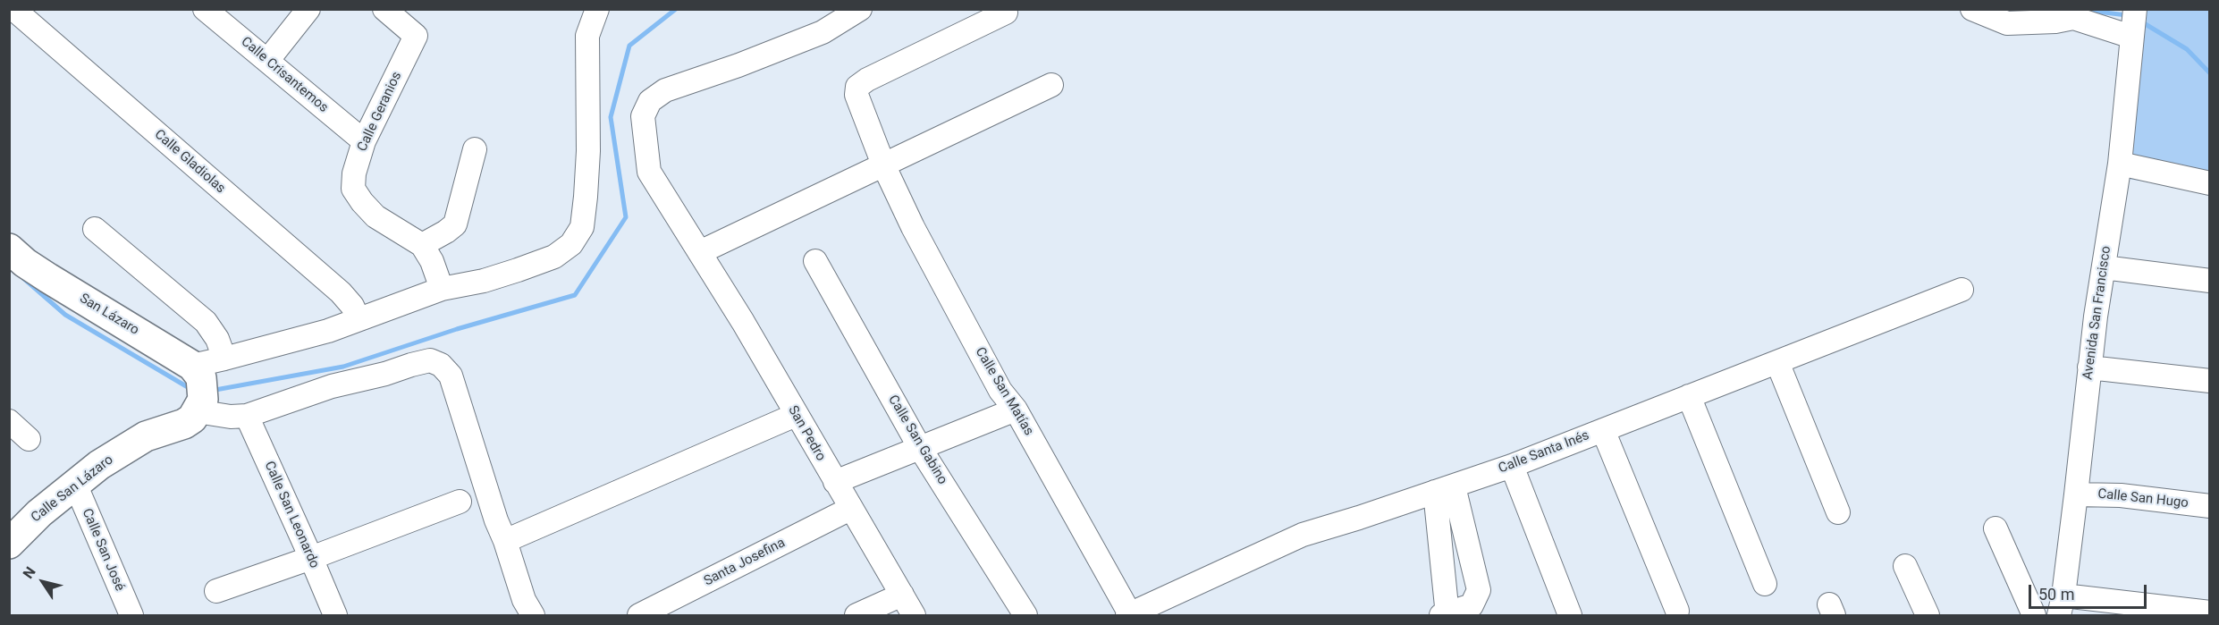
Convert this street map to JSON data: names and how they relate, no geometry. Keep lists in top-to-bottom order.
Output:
{
  "streets": {
    "main road": ["San Lázaro", "Calle San Lázaro"],
    "street": [
      "Calle Crisantemos",
      "Calle Geranios",
      "Calle Gladiolas",
      "Avenida San Francisco",
      "Calle San Matías",
      "San Pedro",
      "Calle San Gabino",
      "Calle Santa Inés",
      "Calle San Hugo",
      "Calle San Leonardo",
      "Calle San José",
      "Santa Josefina"
    ]
  },
  "crossings": [
    ["Calle Crisantemos", "Calle Geranios"],
    ["Avenida San Francisco", "Calle San Hugo"],
    ["San Lázaro", "Calle San Lázaro"],
    ["Calle San Matías", "Calle Santa Inés"],
    ["San Pedro", "Santa Josefina"],
    ["Calle San Lázaro", "Calle San José"]
  ],
  "scale_bar": "50 m",
  "north": "top left"
}
